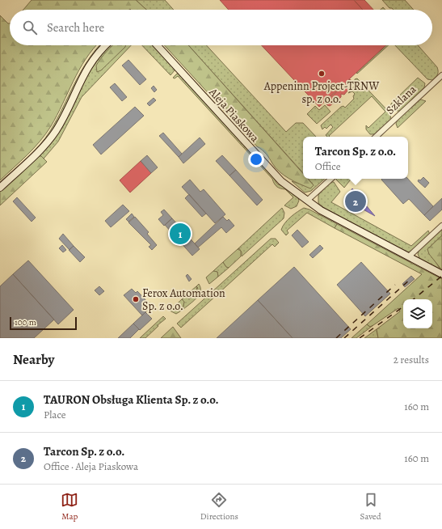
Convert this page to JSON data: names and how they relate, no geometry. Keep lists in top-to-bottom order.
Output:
{
  "streets": {
    "main road": ["Aleja Piaskowa"],
    "street": ["Szklana"]
  },
  "places": ["Appeninn Project-TRNW sp. z o.o.", "Ferox Automation Sp. z o.o."],
  "scale_bar": "100 m",
  "page": {
    "search": "Search here",
    "popup": ["Tarcon Sp. z o.o.", "Office"],
    "pins": ["2", "1"],
    "scale": "100 m",
    "heading": ["Nearby", "2 results"],
    "list": [
      {
        "mark": "1",
        "name": "TAURON Obsługa Klienta Sp. z o.o.",
        "note": "Place",
        "value": "160 m"
      },
      {
        "mark": "2",
        "name": "Tarcon Sp. z o.o.",
        "note": "Office · Aleja Piaskowa",
        "value": "160 m"
      }
    ],
    "nav": ["Map", "Directions", "Saved"]
  }
}
